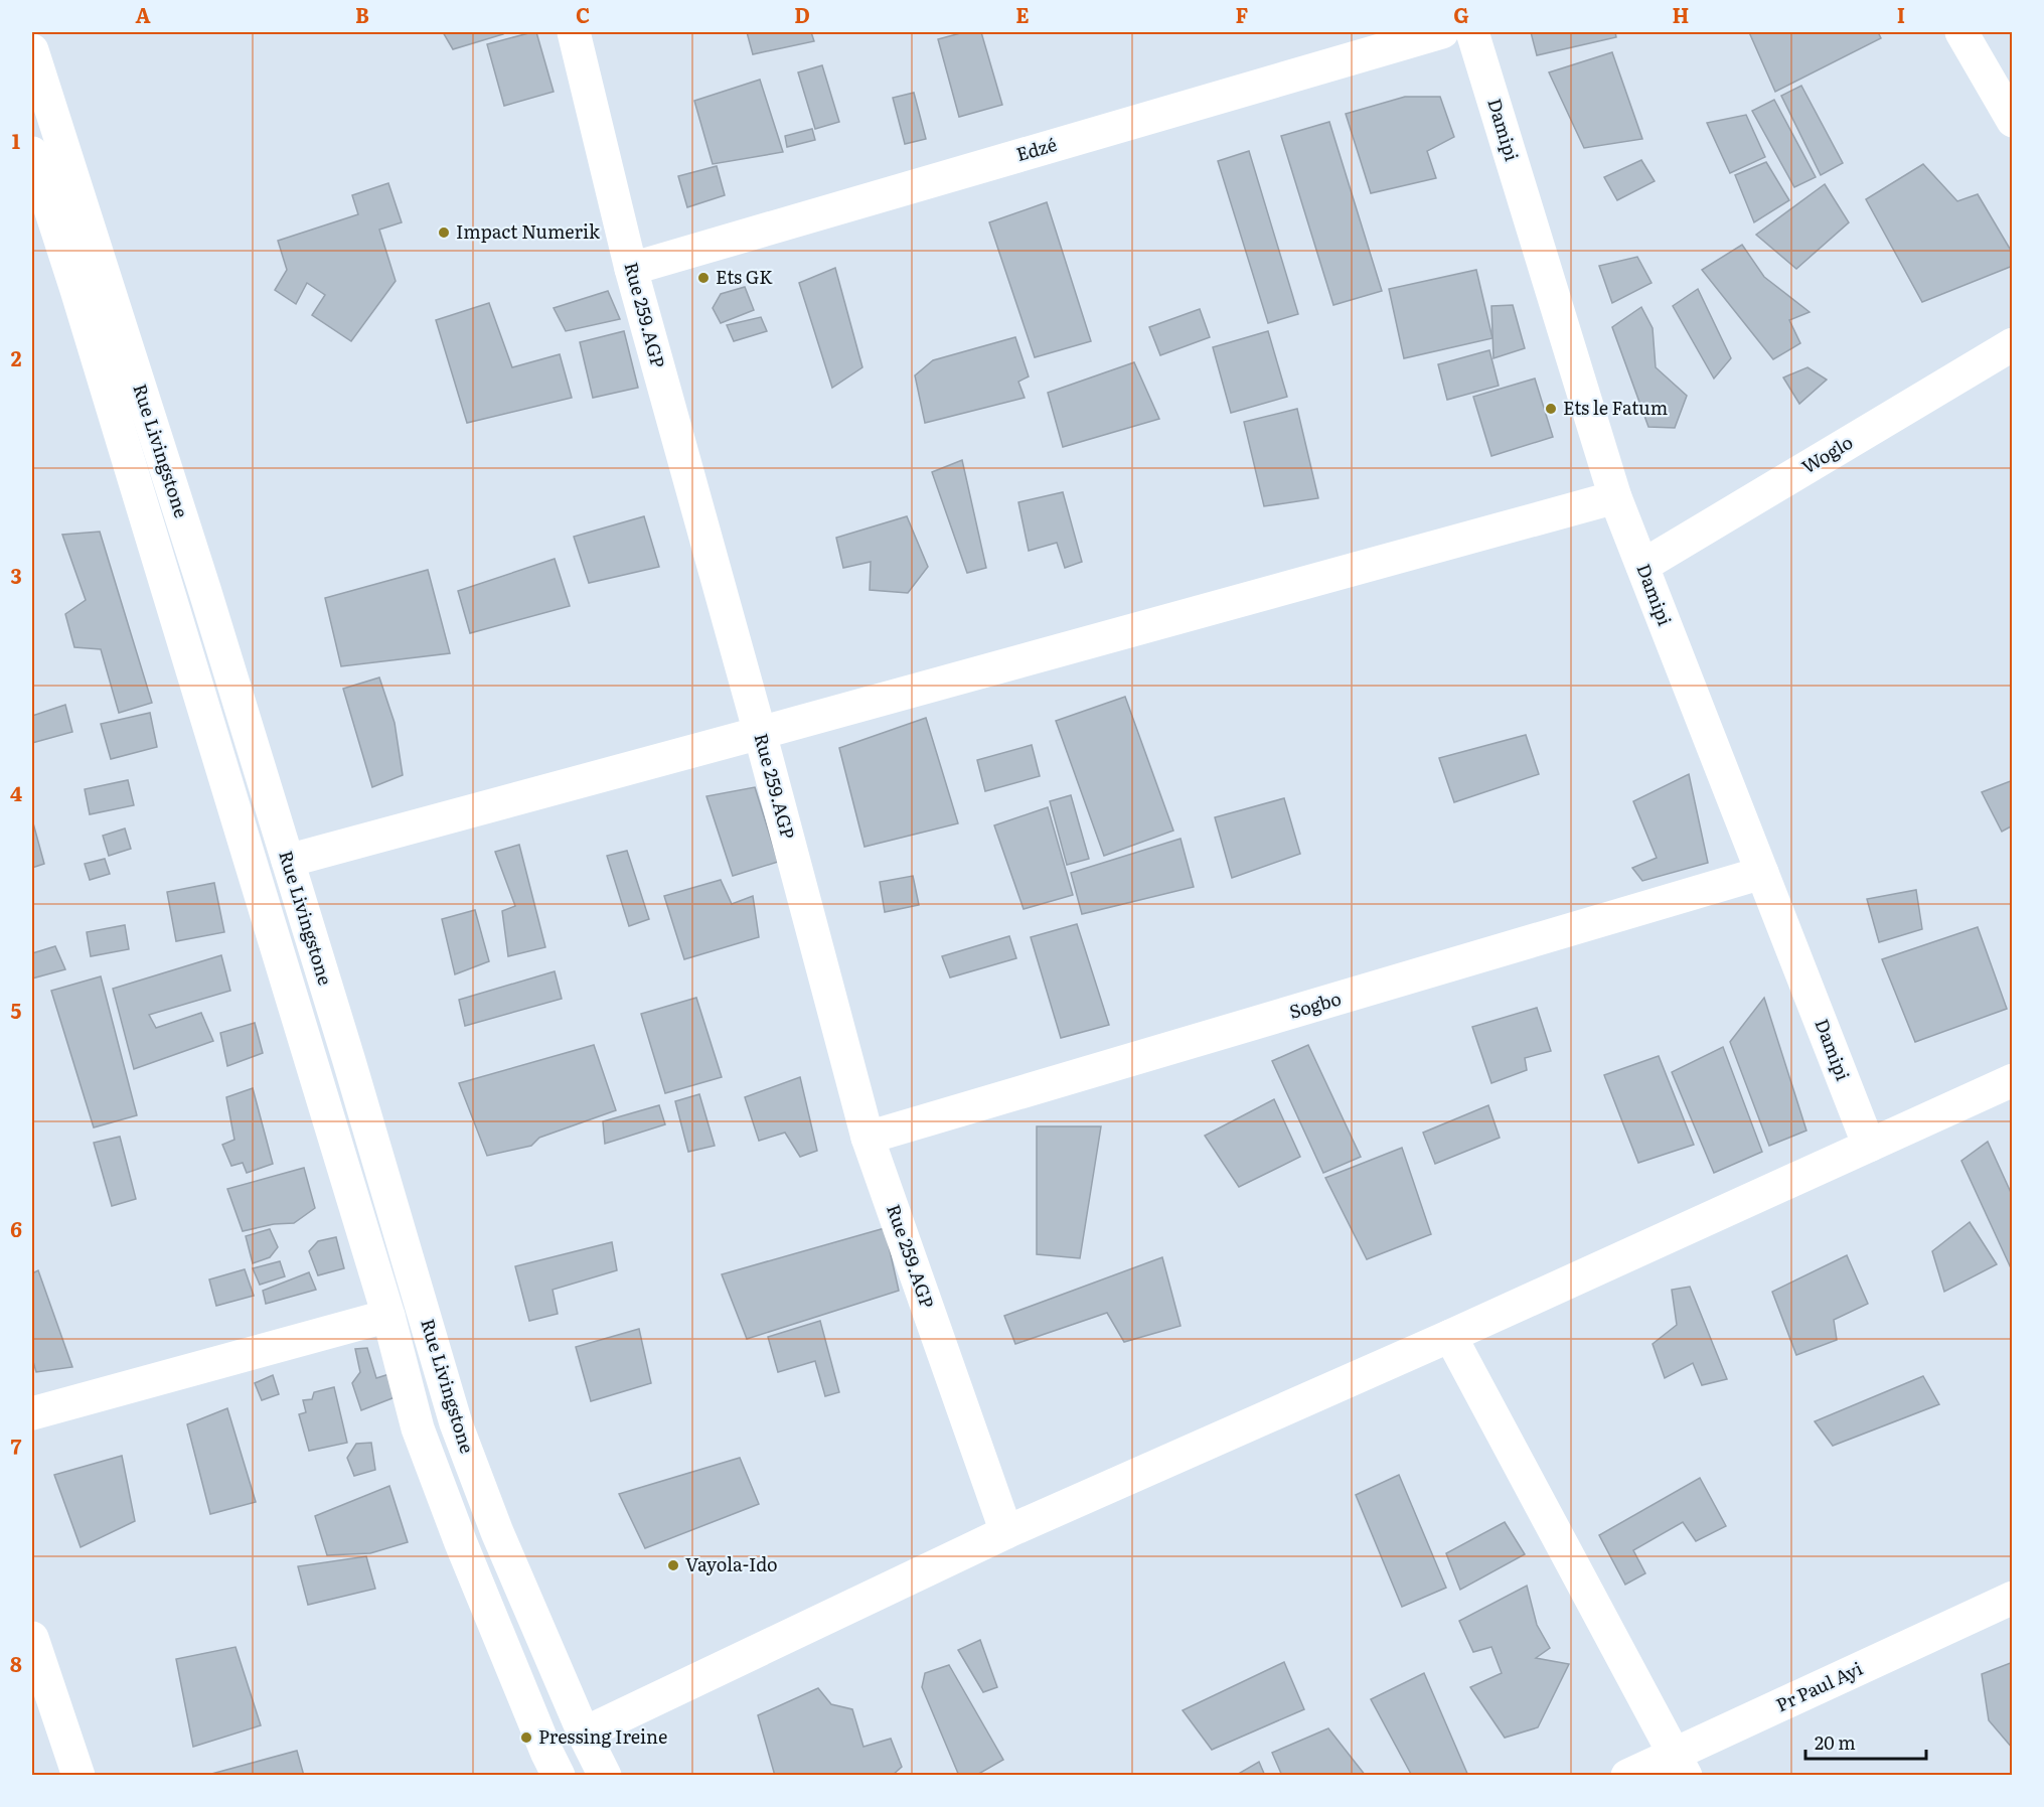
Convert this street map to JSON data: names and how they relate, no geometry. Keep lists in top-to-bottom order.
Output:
{
  "streets": {
    "street": [
      "Damipi",
      "Edzé",
      "Rue 259.AGP",
      "Rue Livingstone",
      "Woglo",
      "Sogbo",
      "Pr Paul Ayi"
    ]
  },
  "crossings": [
    ["Damipi", "Woglo"],
    ["Damipi", "Sogbo"],
    ["Edzé", "Rue 259.AGP"],
    ["Rue 259.AGP", "Sogbo"]
  ],
  "places": [
    "Impact Numerik",
    "Ets GK",
    "Ets le Fatum",
    "Vayola-Ido",
    "Pressing Ireine"
  ],
  "scale_bar": "20 m",
  "grid": {
    "columns": [
      "A",
      "B",
      "C",
      "D",
      "E",
      "F",
      "G",
      "H",
      "I"
    ],
    "rows": [
      "1",
      "2",
      "3",
      "4",
      "5",
      "6",
      "7",
      "8"
    ]
  }
}
